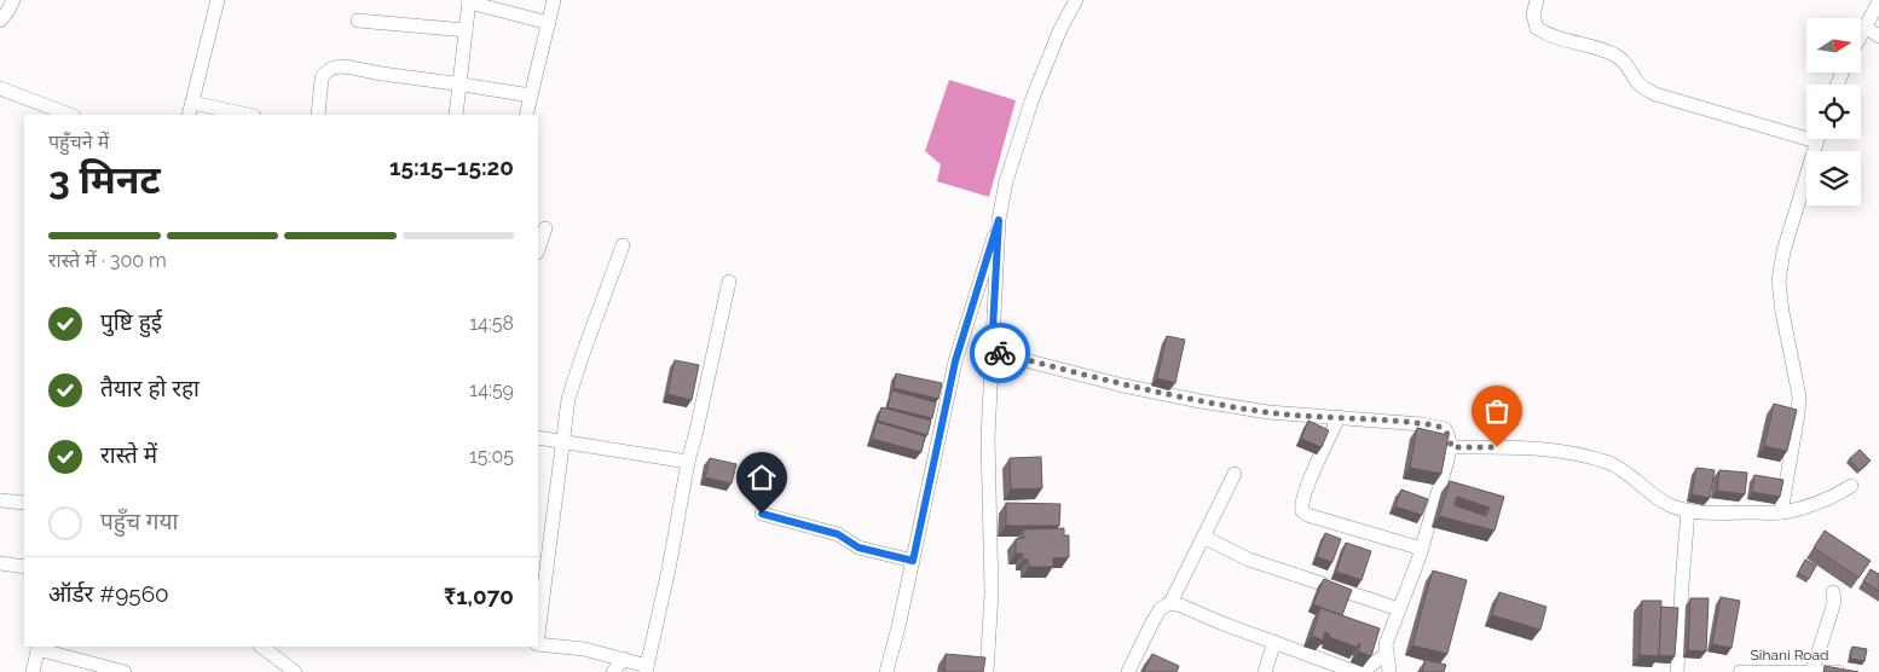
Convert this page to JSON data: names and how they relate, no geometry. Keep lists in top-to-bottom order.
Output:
{
  "streets": {
    "street": ["Sihani Road"]
  },
  "north": "right",
  "page": {
    "heading": ["3 मिनट", "पहुँचने में", "15:15–15:20"],
    "panel": ["ऑर्डर #9560", "₹1,070"],
    "bar": "रास्ते में · 300 m",
    "list": [
      ["पुष्टि हुई", "14:58"],
      ["तैयार हो रहा", "14:59"],
      ["रास्ते में", "15:05"],
      "पहुँच गया"
    ]
  }
}
